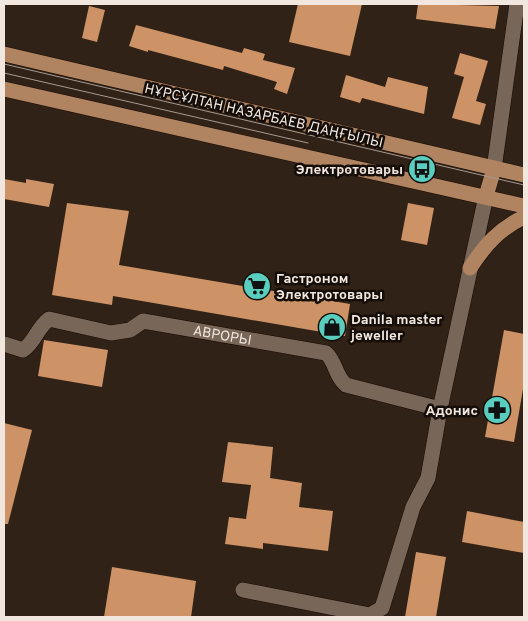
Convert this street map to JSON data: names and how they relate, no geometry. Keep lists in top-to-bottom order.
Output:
{
  "streets": {
    "main road": ["НҰРСҰЛТАН НАЗАРБАЕВ ДАҢҒЫЛЫ"],
    "street": ["АВРОРЫ"]
  },
  "places": {
    "bus stop": ["Электротовары"],
    "supermarket": ["Гастроном Электротовары"],
    "shop": ["Danila master jeweller"],
    "pharmacy": ["Адонис"]
  }
}
